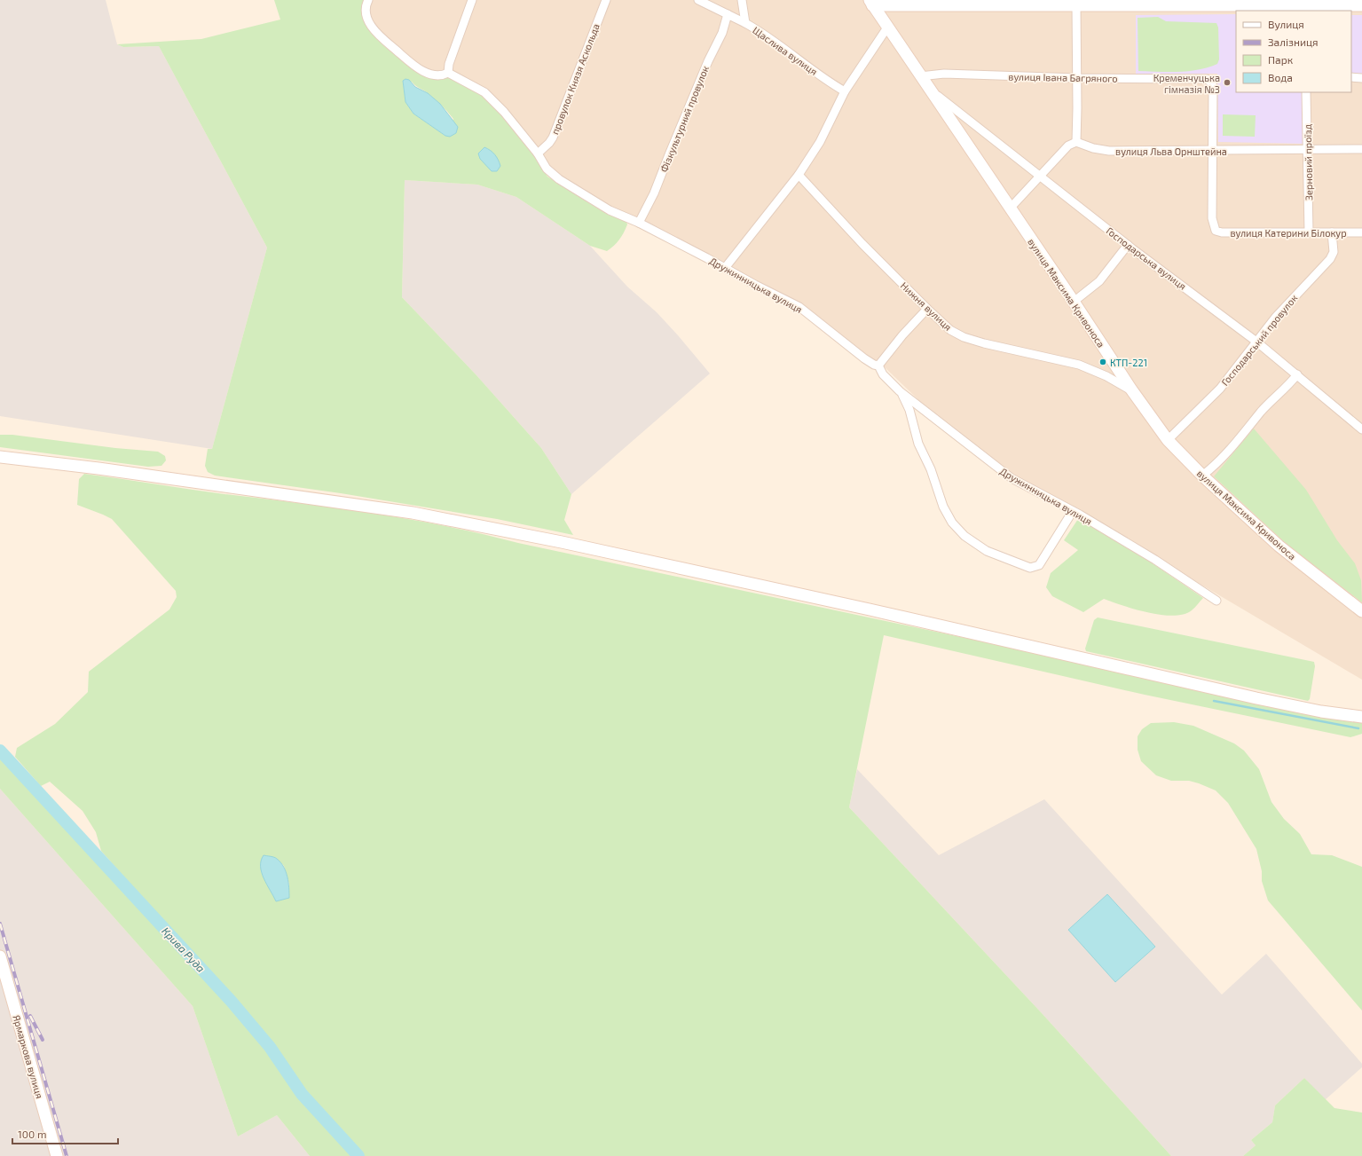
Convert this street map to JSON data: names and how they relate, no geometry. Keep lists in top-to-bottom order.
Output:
{
  "streets": {
    "street": [
      "Щаслива вулиця",
      "вулиця Івана Багряного",
      "провулок Князя Аскольда",
      "Фізкультурний провулок",
      "вулиця Льва Орнштейна",
      "Зерновий проїзд",
      "вулиця Катерини Білокур",
      "Господарська вулиця",
      "Дружинницька вулиця",
      "вулиця Максима Кривоноса",
      "Нижня вулиця",
      "Господарський провулок",
      "Ярмаркова вулиця"
    ]
  },
  "crossings": [
    ["вулиця Івана Багряного", "вулиця Льва Орнштейна"],
    ["вулиця Івана Багряного", "вулиця Катерини Білокур"],
    ["вулиця Івана Багряного", "вулиця Максима Кривоноса"],
    ["провулок Князя Аскольда", "Дружинницька вулиця"],
    ["Фізкультурний провулок", "Дружинницька вулиця"],
    ["вулиця Льва Орнштейна", "Зерновий проїзд"],
    ["вулиця Льва Орнштейна", "вулиця Катерини Білокур"],
    ["Зерновий проїзд", "вулиця Катерини Білокур"],
    ["вулиця Катерини Білокур", "Господарський провулок"],
    ["Господарська вулиця", "вулиця Максима Кривоноса"],
    ["Господарська вулиця", "Господарський провулок"],
    ["вулиця Максима Кривоноса", "Нижня вулиця"],
    ["вулиця Максима Кривоноса", "Господарський провулок"]
  ],
  "water": ["Крива Руда"],
  "places": ["Кременчуцька гімназія №3", "КТП-221"],
  "legend": [
    "Вулиця",
    "Залізниця",
    "Парк",
    "Вода"
  ],
  "scale_bar": "100 m"
}
